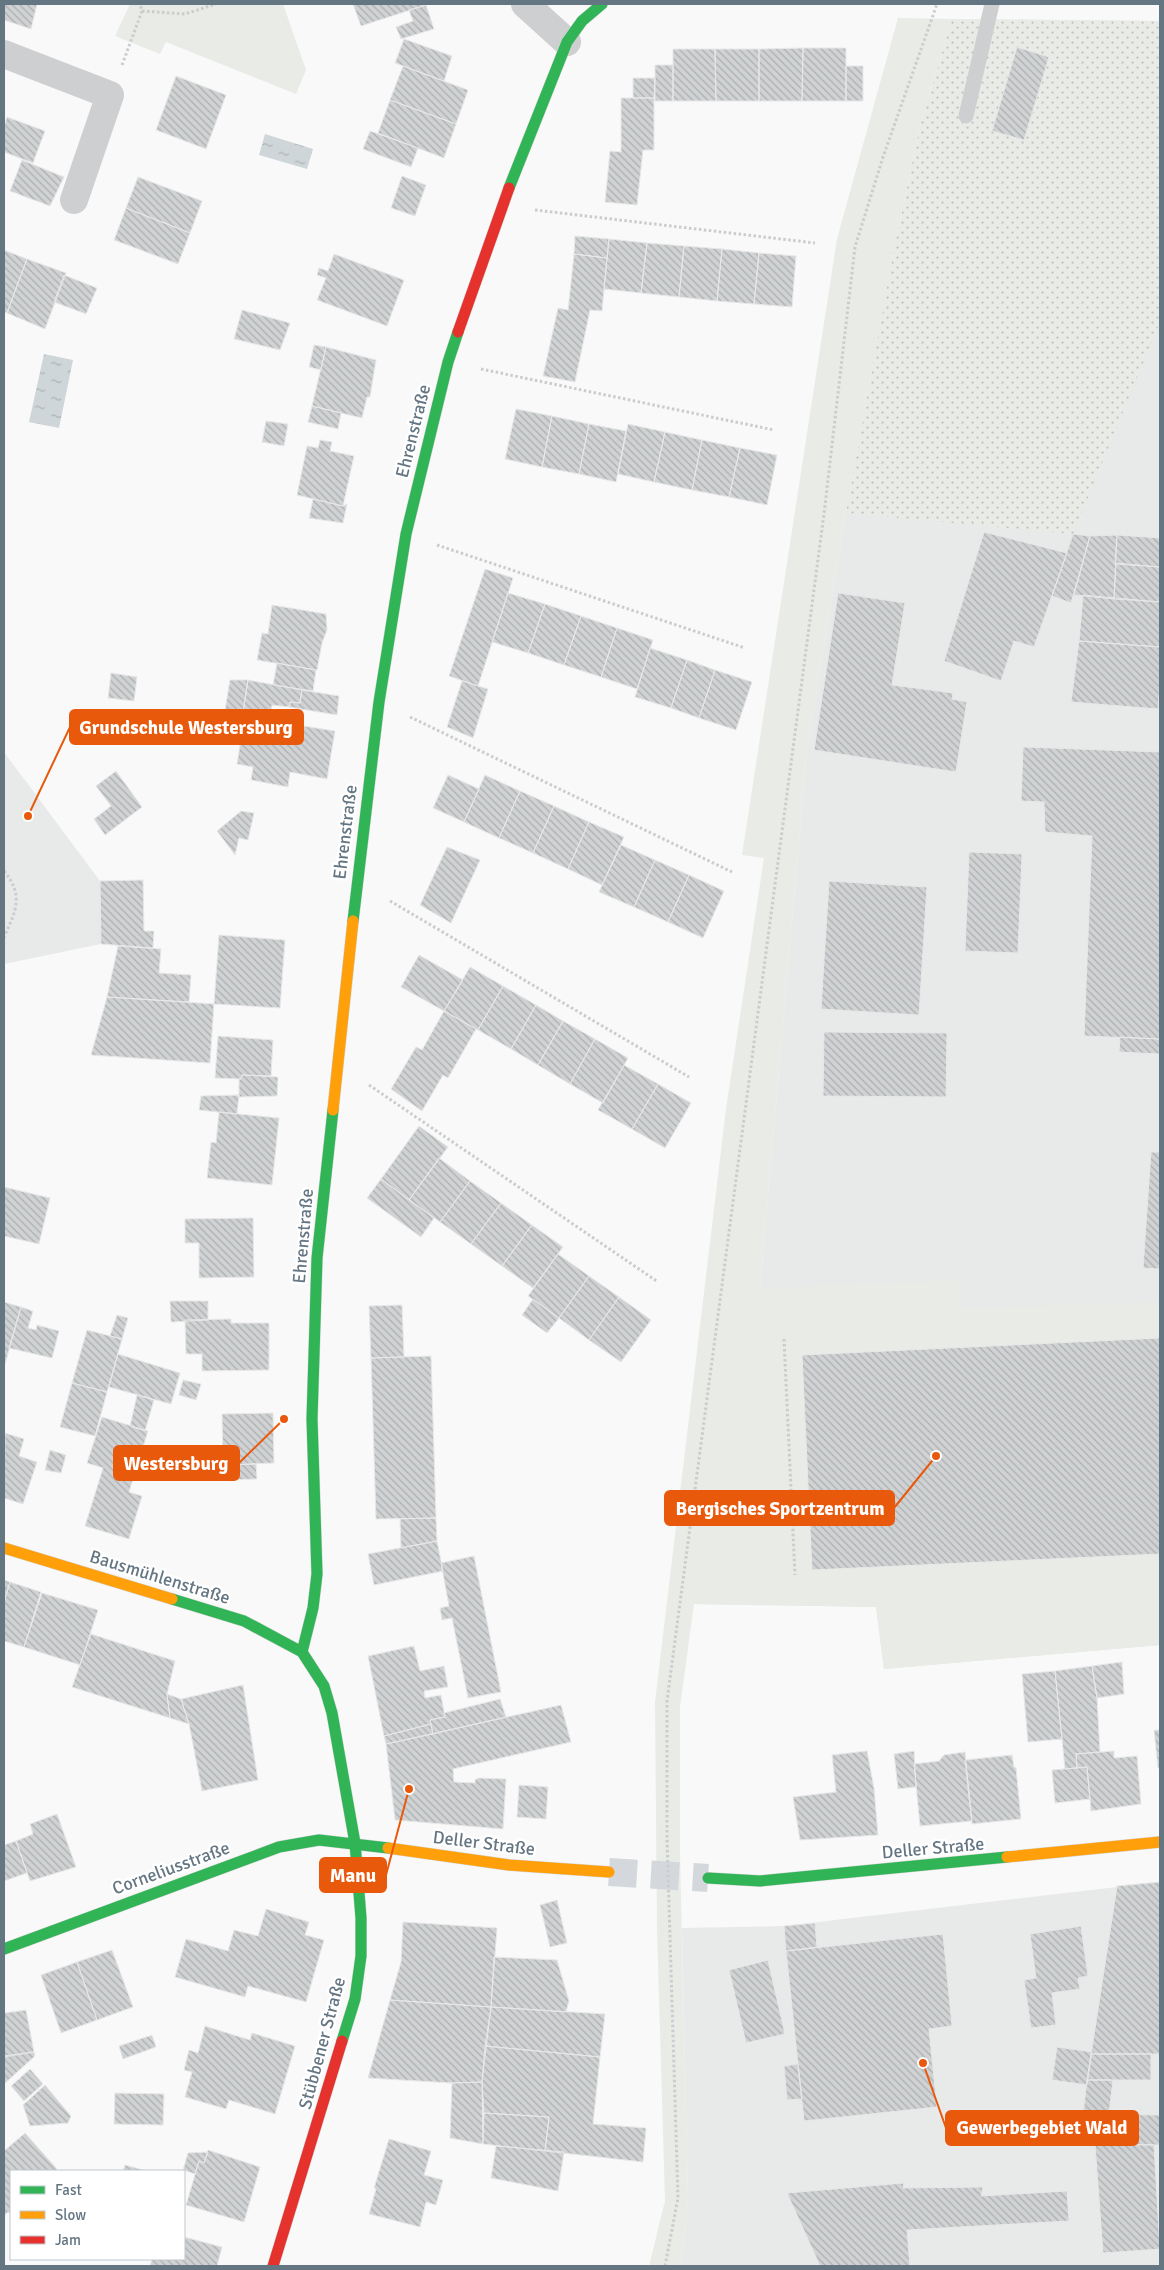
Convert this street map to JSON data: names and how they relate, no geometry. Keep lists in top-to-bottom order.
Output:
{
  "streets": {
    "street": [
      "Ehrenstraße",
      "Bausmühlenstraße",
      "Deller Straße",
      "Corneliusstraße",
      "Stübbener Straße"
    ]
  },
  "crossings": [
    ["Ehrenstraße", "Bausmühlenstraße"],
    ["Ehrenstraße", "Stübbener Straße"],
    ["Bausmühlenstraße", "Stübbener Straße"],
    ["Deller Straße", "Corneliusstraße"],
    ["Deller Straße", "Stübbener Straße"],
    ["Corneliusstraße", "Stübbener Straße"]
  ],
  "places": [
    "Grundschule Westersburg",
    "Westersburg",
    "Bergisches Sportzentrum",
    "Manu",
    "Gewerbegebiet Wald"
  ],
  "legend": ["Fast", "Slow", "Jam"]
}
